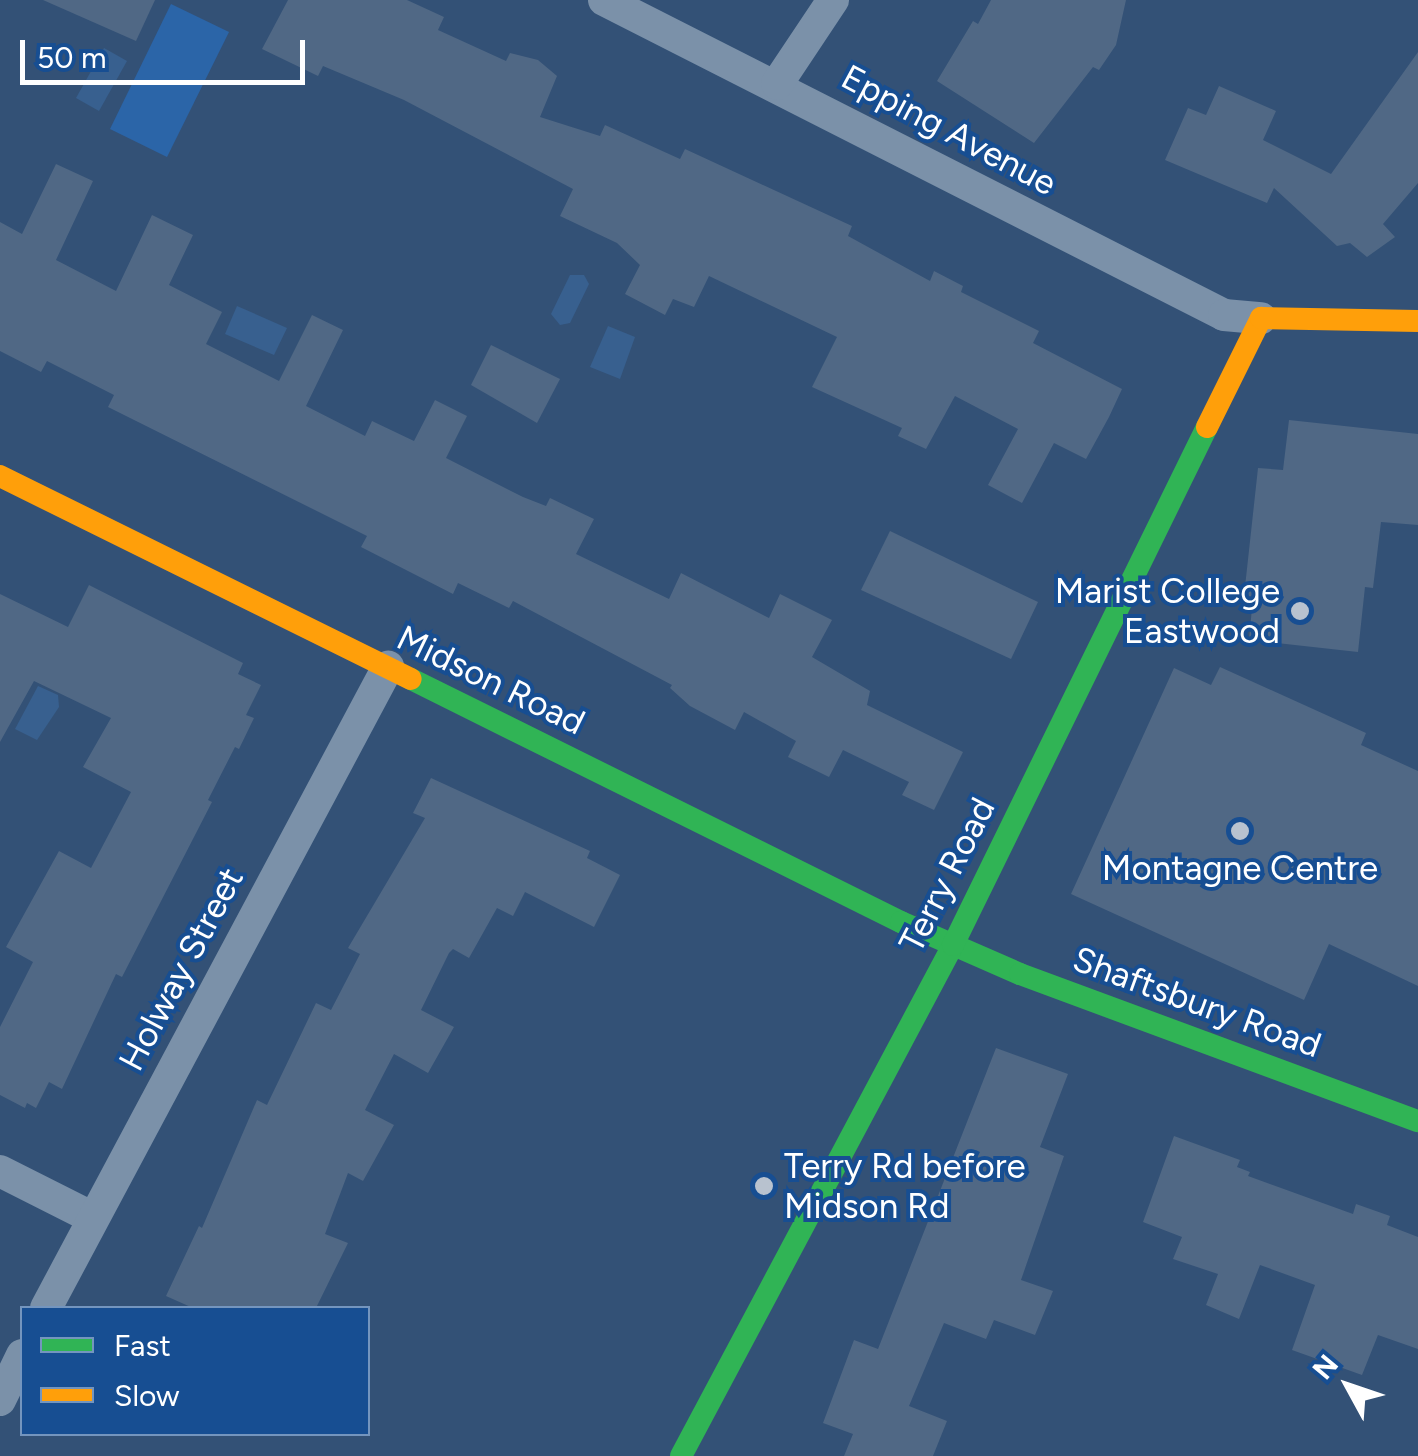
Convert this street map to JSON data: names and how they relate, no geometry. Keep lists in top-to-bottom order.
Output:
{
  "streets": {
    "street": [
      "Epping Avenue",
      "Midson Road",
      "Terry Road",
      "Holway Street",
      "Shaftsbury Road"
    ]
  },
  "crossings": [
    ["Epping Avenue", "Terry Road"],
    ["Midson Road", "Terry Road"],
    ["Midson Road", "Holway Street"],
    ["Midson Road", "Shaftsbury Road"],
    ["Terry Road", "Shaftsbury Road"]
  ],
  "places": ["Marist College Eastwood", "Montagne Centre", "Terry Rd before Midson Rd"],
  "legend": ["Fast", "Slow"],
  "scale_bar": "50 m",
  "north": "top left"
}
